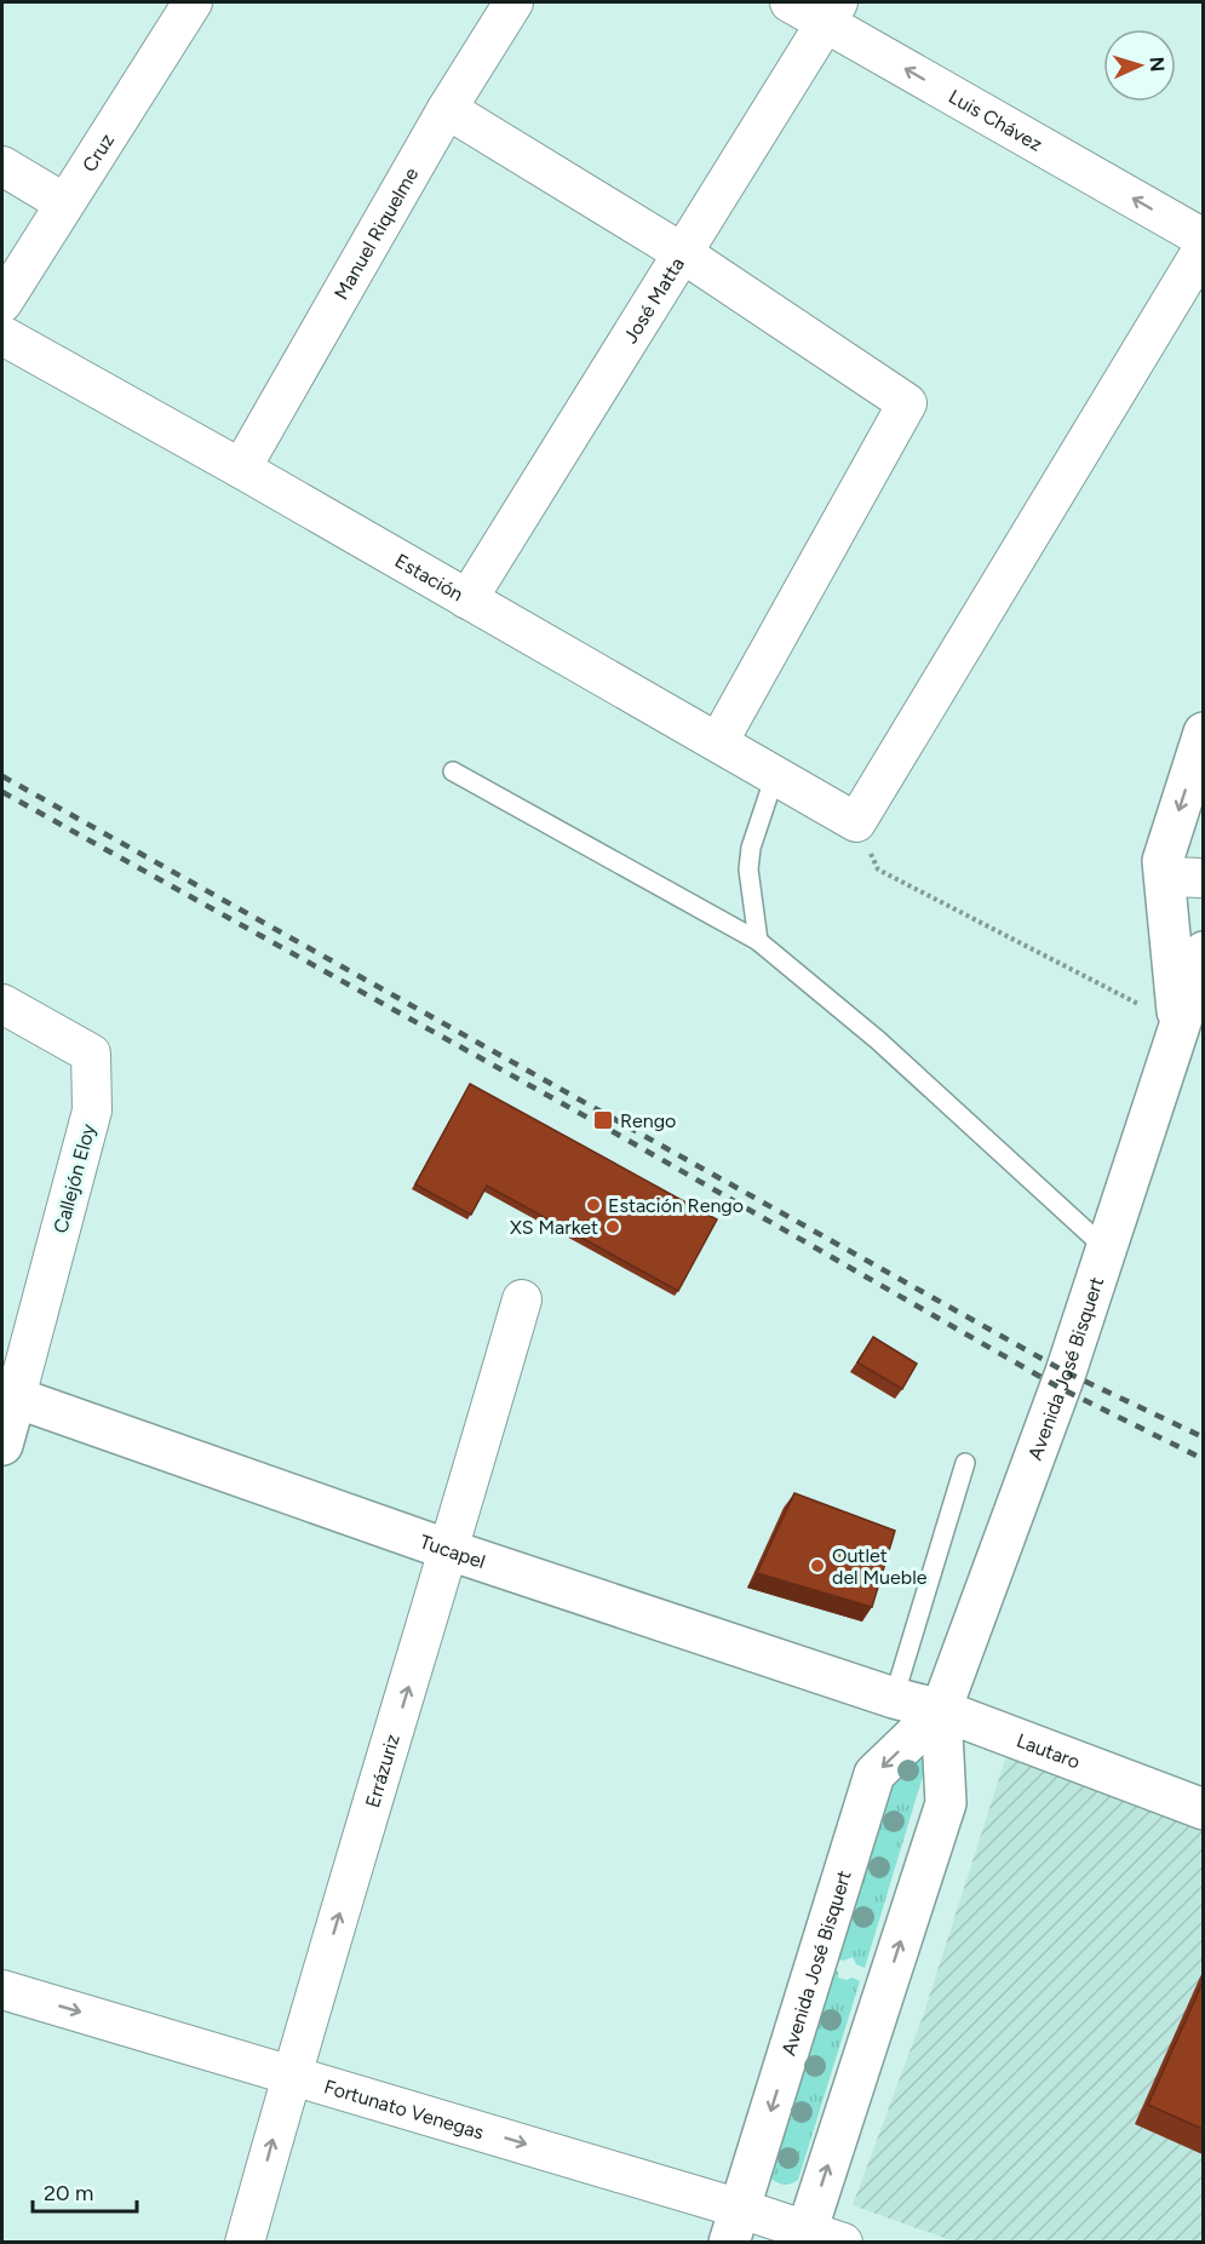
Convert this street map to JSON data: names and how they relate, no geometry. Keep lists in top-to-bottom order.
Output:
{
  "streets": {
    "main road": ["Avenida José Bisquert", "Tucapel", "Lautaro"],
    "street": [
      "Luis Chávez",
      "Cruz",
      "Manuel Riquelme",
      "José Matta",
      "Estación",
      "Callejón Eloy",
      "Errázuriz",
      "Fortunato Venegas"
    ]
  },
  "crossings": [
    ["Luis Chávez", "José Matta"],
    ["Manuel Riquelme", "Estación"],
    ["José Matta", "Estación"],
    ["Callejón Eloy", "Tucapel"],
    ["Avenida José Bisquert", "Lautaro"],
    ["Avenida José Bisquert", "Fortunato Venegas"],
    ["Tucapel", "Lautaro"],
    ["Tucapel", "Errázuriz"],
    ["Errázuriz", "Fortunato Venegas"]
  ],
  "one_way": ["Luis Chávez", "Errázuriz", "Fortunato Venegas"],
  "places": {
    "transit": ["Rengo"],
    "other": ["Estación Rengo", "XS Market", "Outlet del Mueble"]
  },
  "scale_bar": "20 m",
  "north": "right"
}
